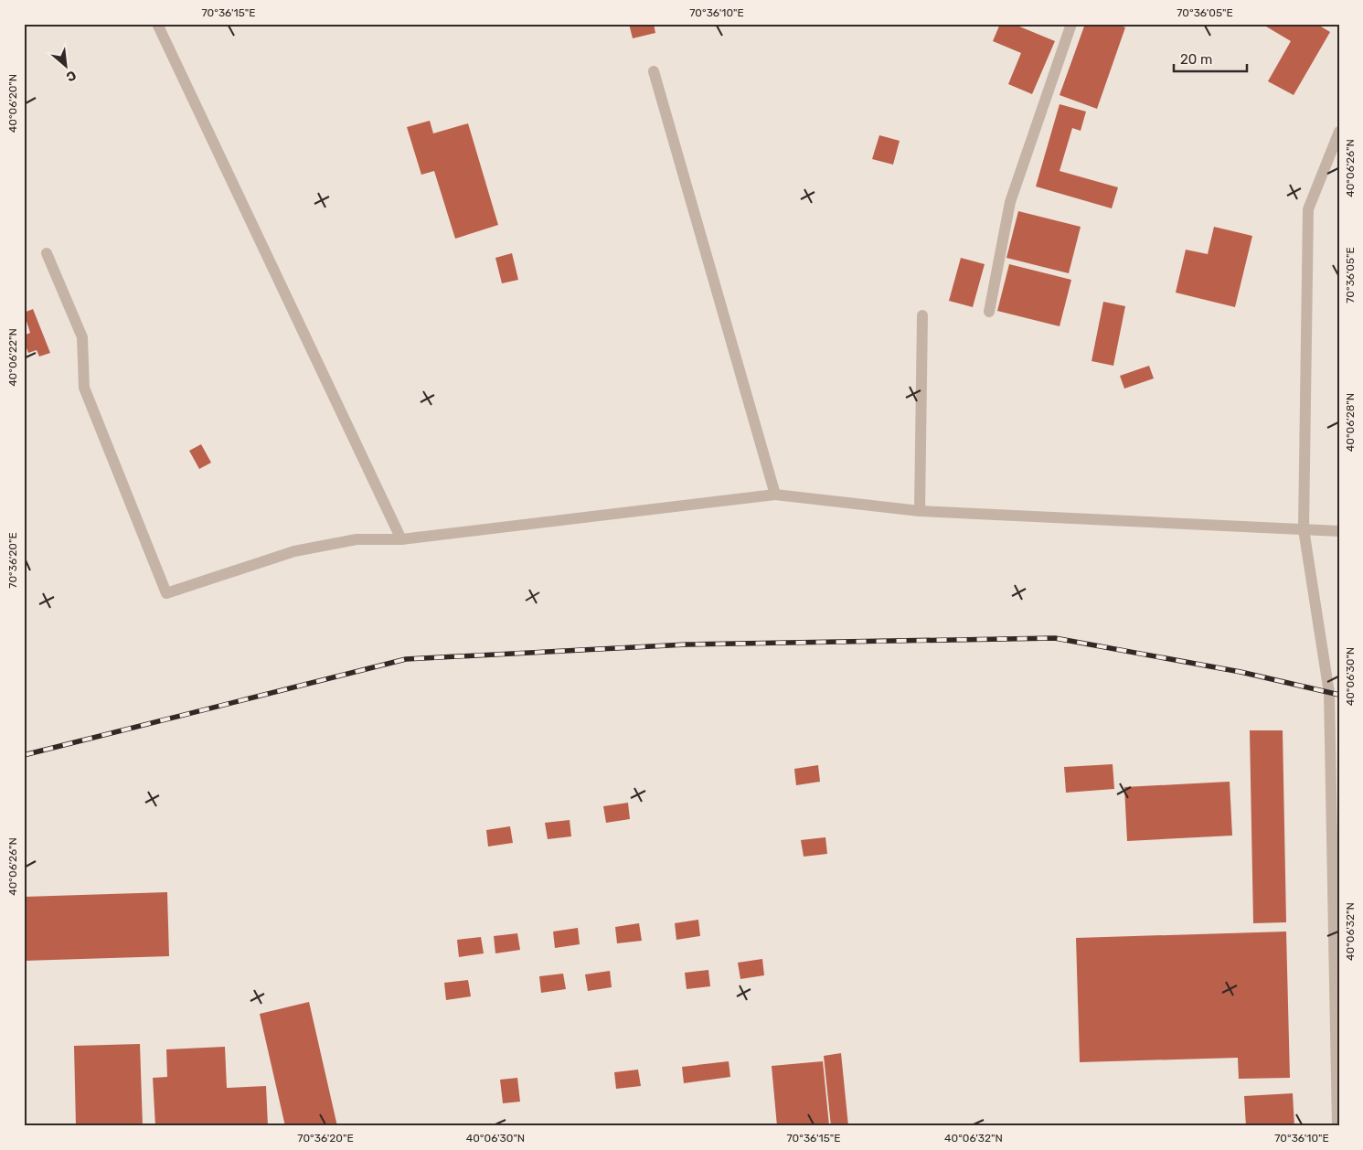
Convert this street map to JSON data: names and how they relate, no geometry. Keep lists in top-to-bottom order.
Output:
{
  "scale_bar": "20 m",
  "north": "bottom right",
  "coordinates": [
    "70°36'15\"E",
    "70°36'10\"E",
    "70°36'05\"E",
    "40°06'20\"N",
    "40°06'26\"N",
    "40°06'22\"N",
    "40°06'28\"N",
    "70°36'20\"E",
    "40°06'30\"N",
    "40°06'32\"N"
  ]
}
